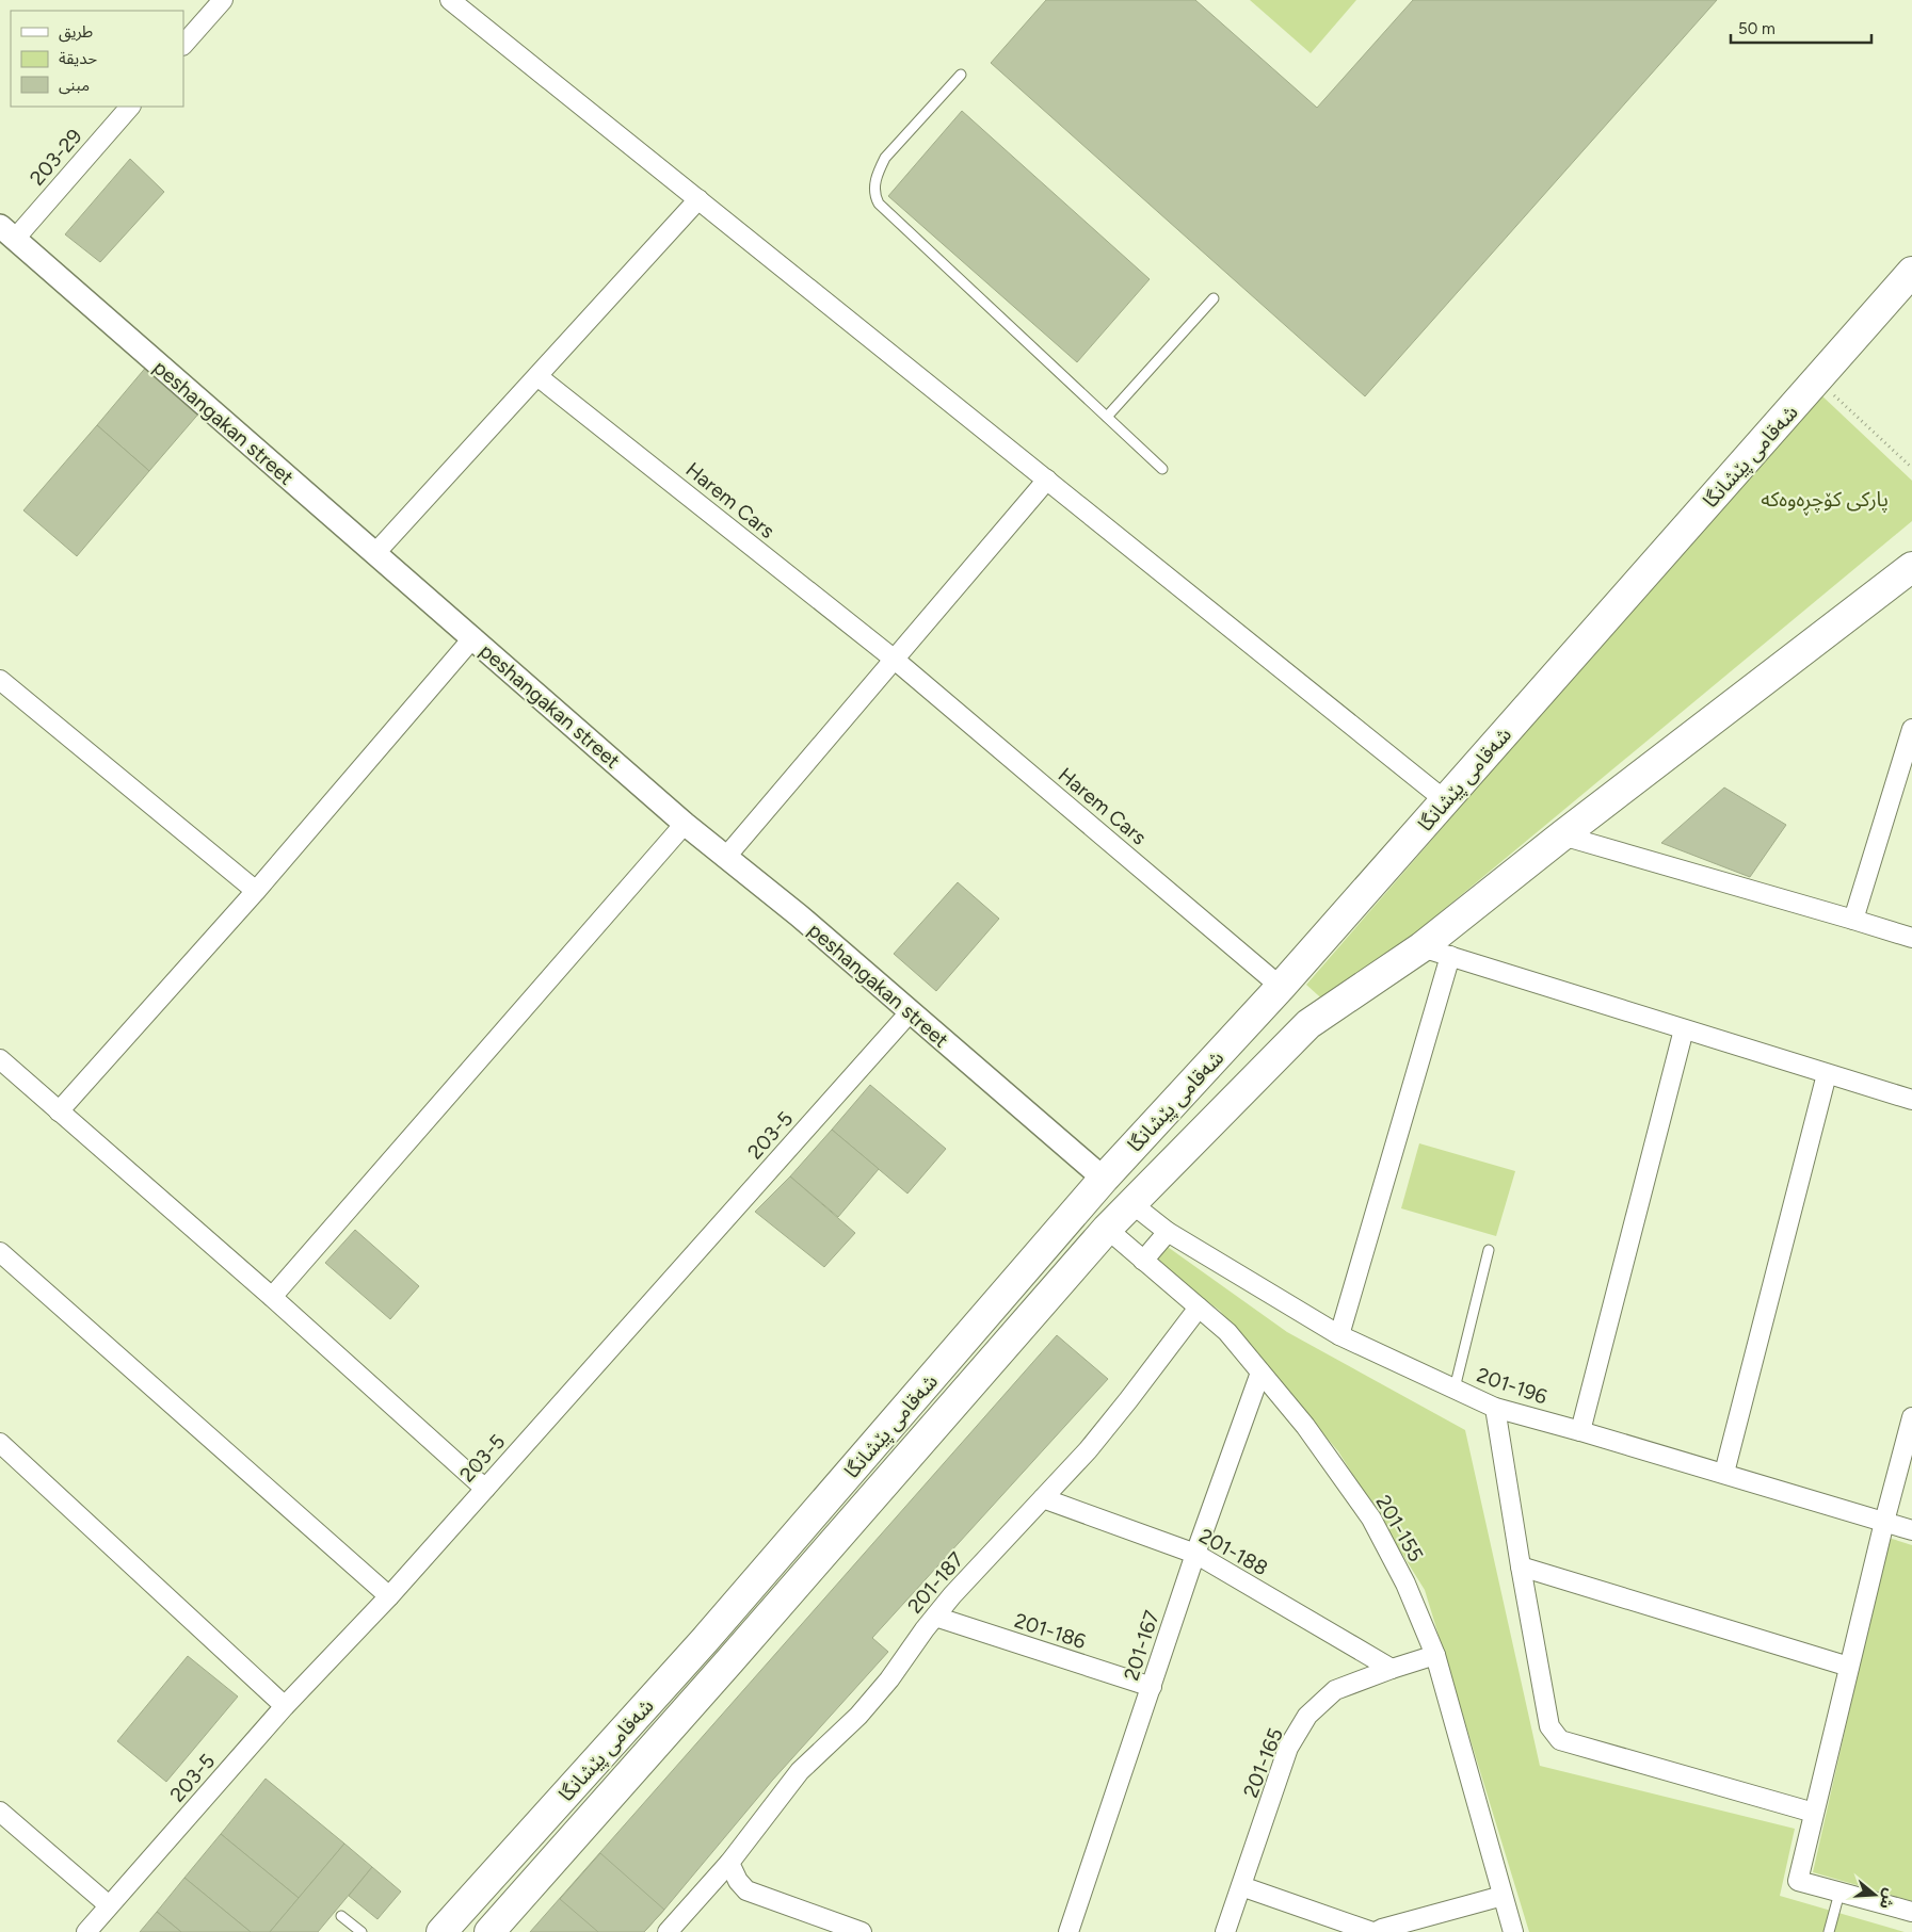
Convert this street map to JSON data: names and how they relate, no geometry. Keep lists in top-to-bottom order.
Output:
{
  "streets": {
    "main road": ["شەقامی پێشانگا"],
    "street": [
      "203-29",
      "peshangakan street",
      "Harem Cars",
      "203-5",
      "201-196",
      "201-155",
      "201-188",
      "201-187",
      "201-186",
      "201-167",
      "201-165"
    ]
  },
  "crossings": [
    ["203-29", "peshangakan street"],
    ["peshangakan street", "شەقامی پێشانگا"],
    ["peshangakan street", "203-5"],
    ["شەقامی پێشانگا", "Harem Cars"],
    ["شەقامی پێشانگا", "201-196"],
    ["شەقامی پێشانگا", "201-155"],
    ["201-155", "201-187"],
    ["201-155", "201-167"],
    ["201-155", "201-165"],
    ["201-188", "201-187"],
    ["201-188", "201-167"],
    ["201-188", "201-165"],
    ["201-187", "201-186"],
    ["201-186", "201-167"]
  ],
  "parks": ["پارکی کۆچڕەوەکە"],
  "legend": ["طريق", "حديقة", "مبنى"],
  "scale_bar": "50 m",
  "north": "right"
}
